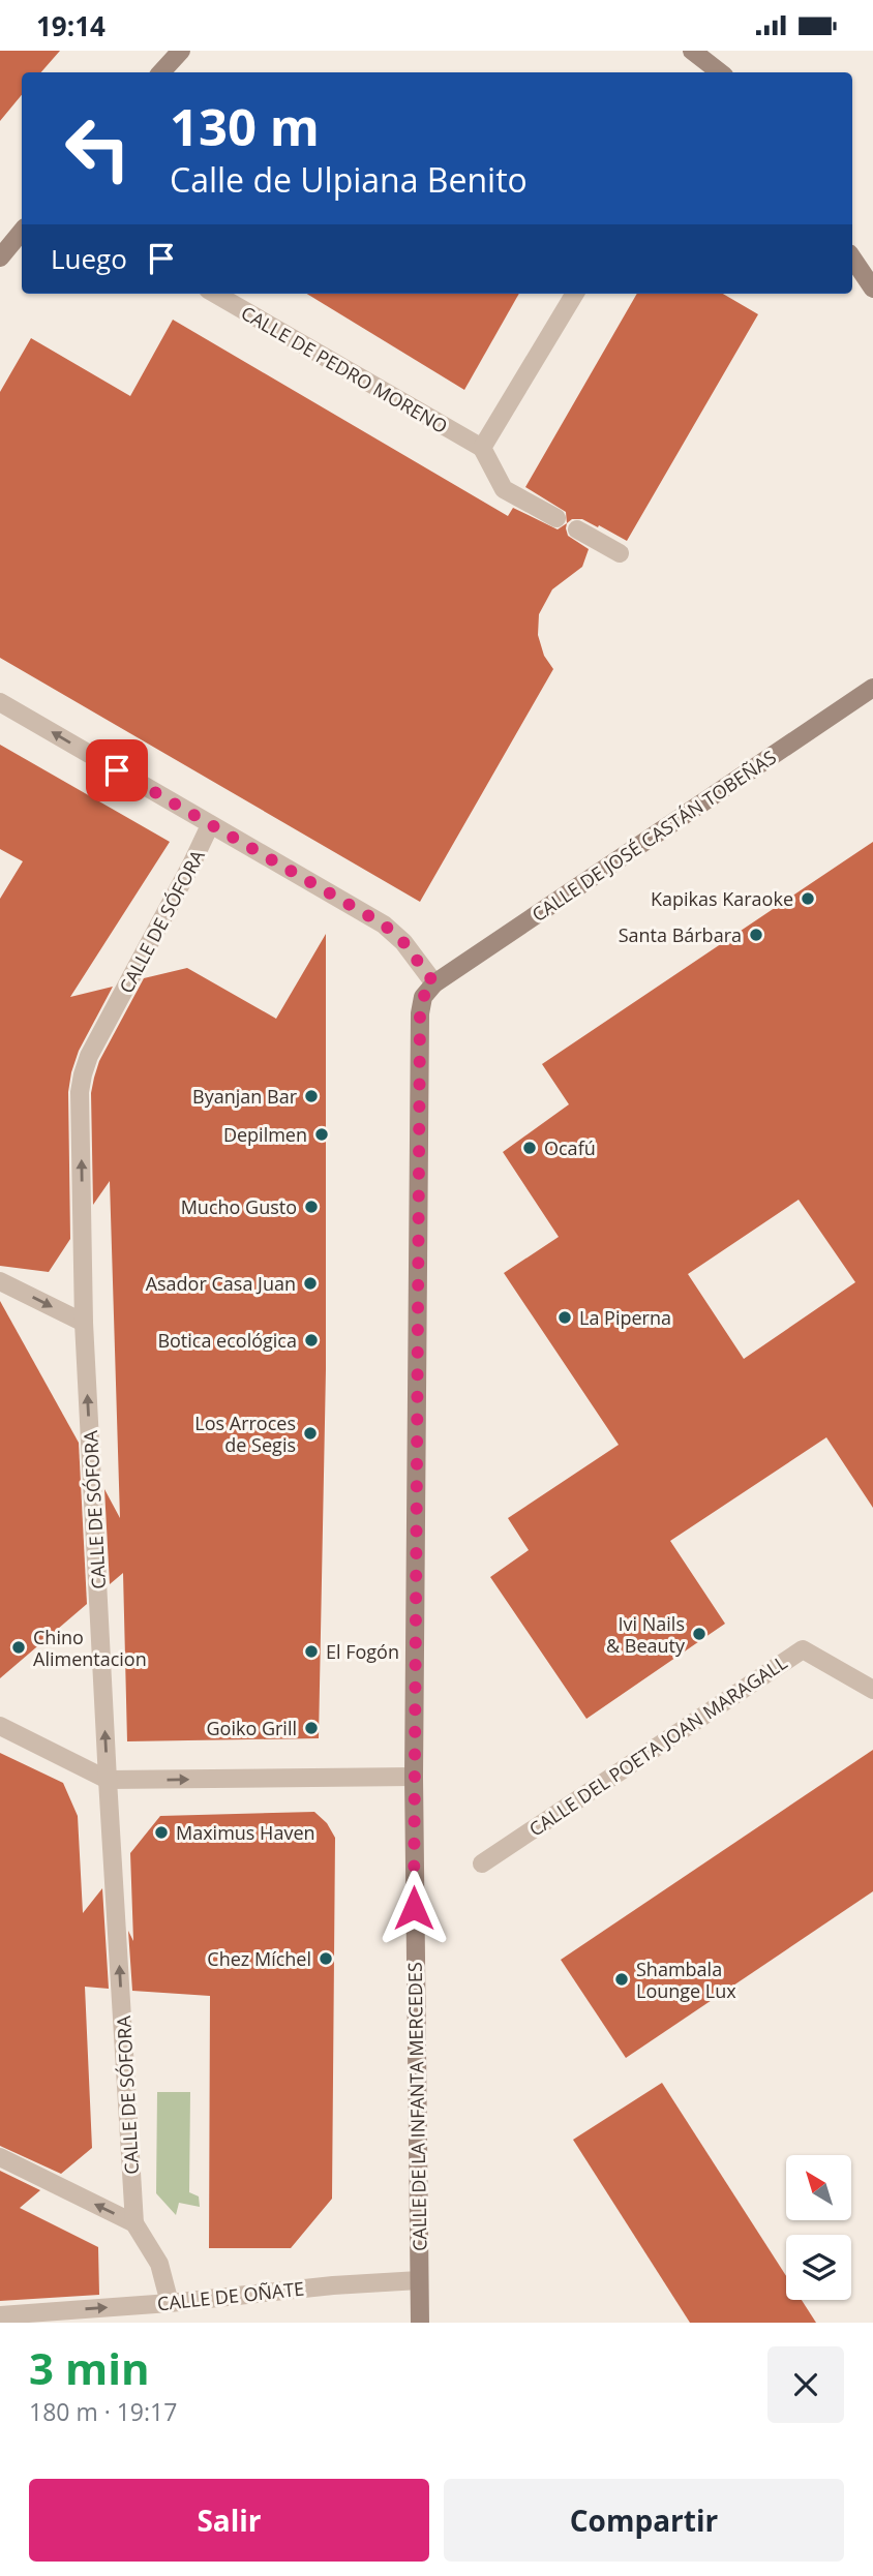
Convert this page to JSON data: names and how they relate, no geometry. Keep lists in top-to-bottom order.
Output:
{
  "streets": {
    "street": [
      "CALLE DE PEDRO MORENO",
      "CALLE DE JOSÉ CASTÁN TOBEÑAS",
      "CALLE DE SÓFORA",
      "CALLE DEL POETA JOAN MARAGALL",
      "CALLE DE LA INFANTA MERCEDES",
      "CALLE DE OÑATE"
    ]
  },
  "crossings": [
    ["CALLE DE JOSÉ CASTÁN TOBEÑAS", "CALLE DE LA INFANTA MERCEDES"],
    ["CALLE DE LA INFANTA MERCEDES", "CALLE DE OÑATE"]
  ],
  "one_way": ["CALLE DE SÓFORA", "CALLE DE OÑATE"],
  "places": [
    "Kapikas Karaoke",
    "Santa Bárbara",
    "Byanjan Bar",
    "Depilmen",
    "Ocafú",
    "Mucho Gusto",
    "Asador Casa Juan",
    "La Piperna",
    "Botica ecológica",
    "Los Arroces de Segis",
    "Ivi Nails & Beauty",
    "Chino Alimentacion",
    "El Fogón",
    "Goiko Grill",
    "Maximus Haven",
    "Chez Míchel",
    "Shambala Lounge Lux"
  ],
  "north": "top left",
  "page": {
    "status": "19:14",
    "turn": ["130 m", "Calle de Ulpiana Benito"],
    "then": "Luego",
    "heading": ["3 min", "180 m · 19:17"],
    "buttons": ["Salir", "Compartir"]
  }
}
